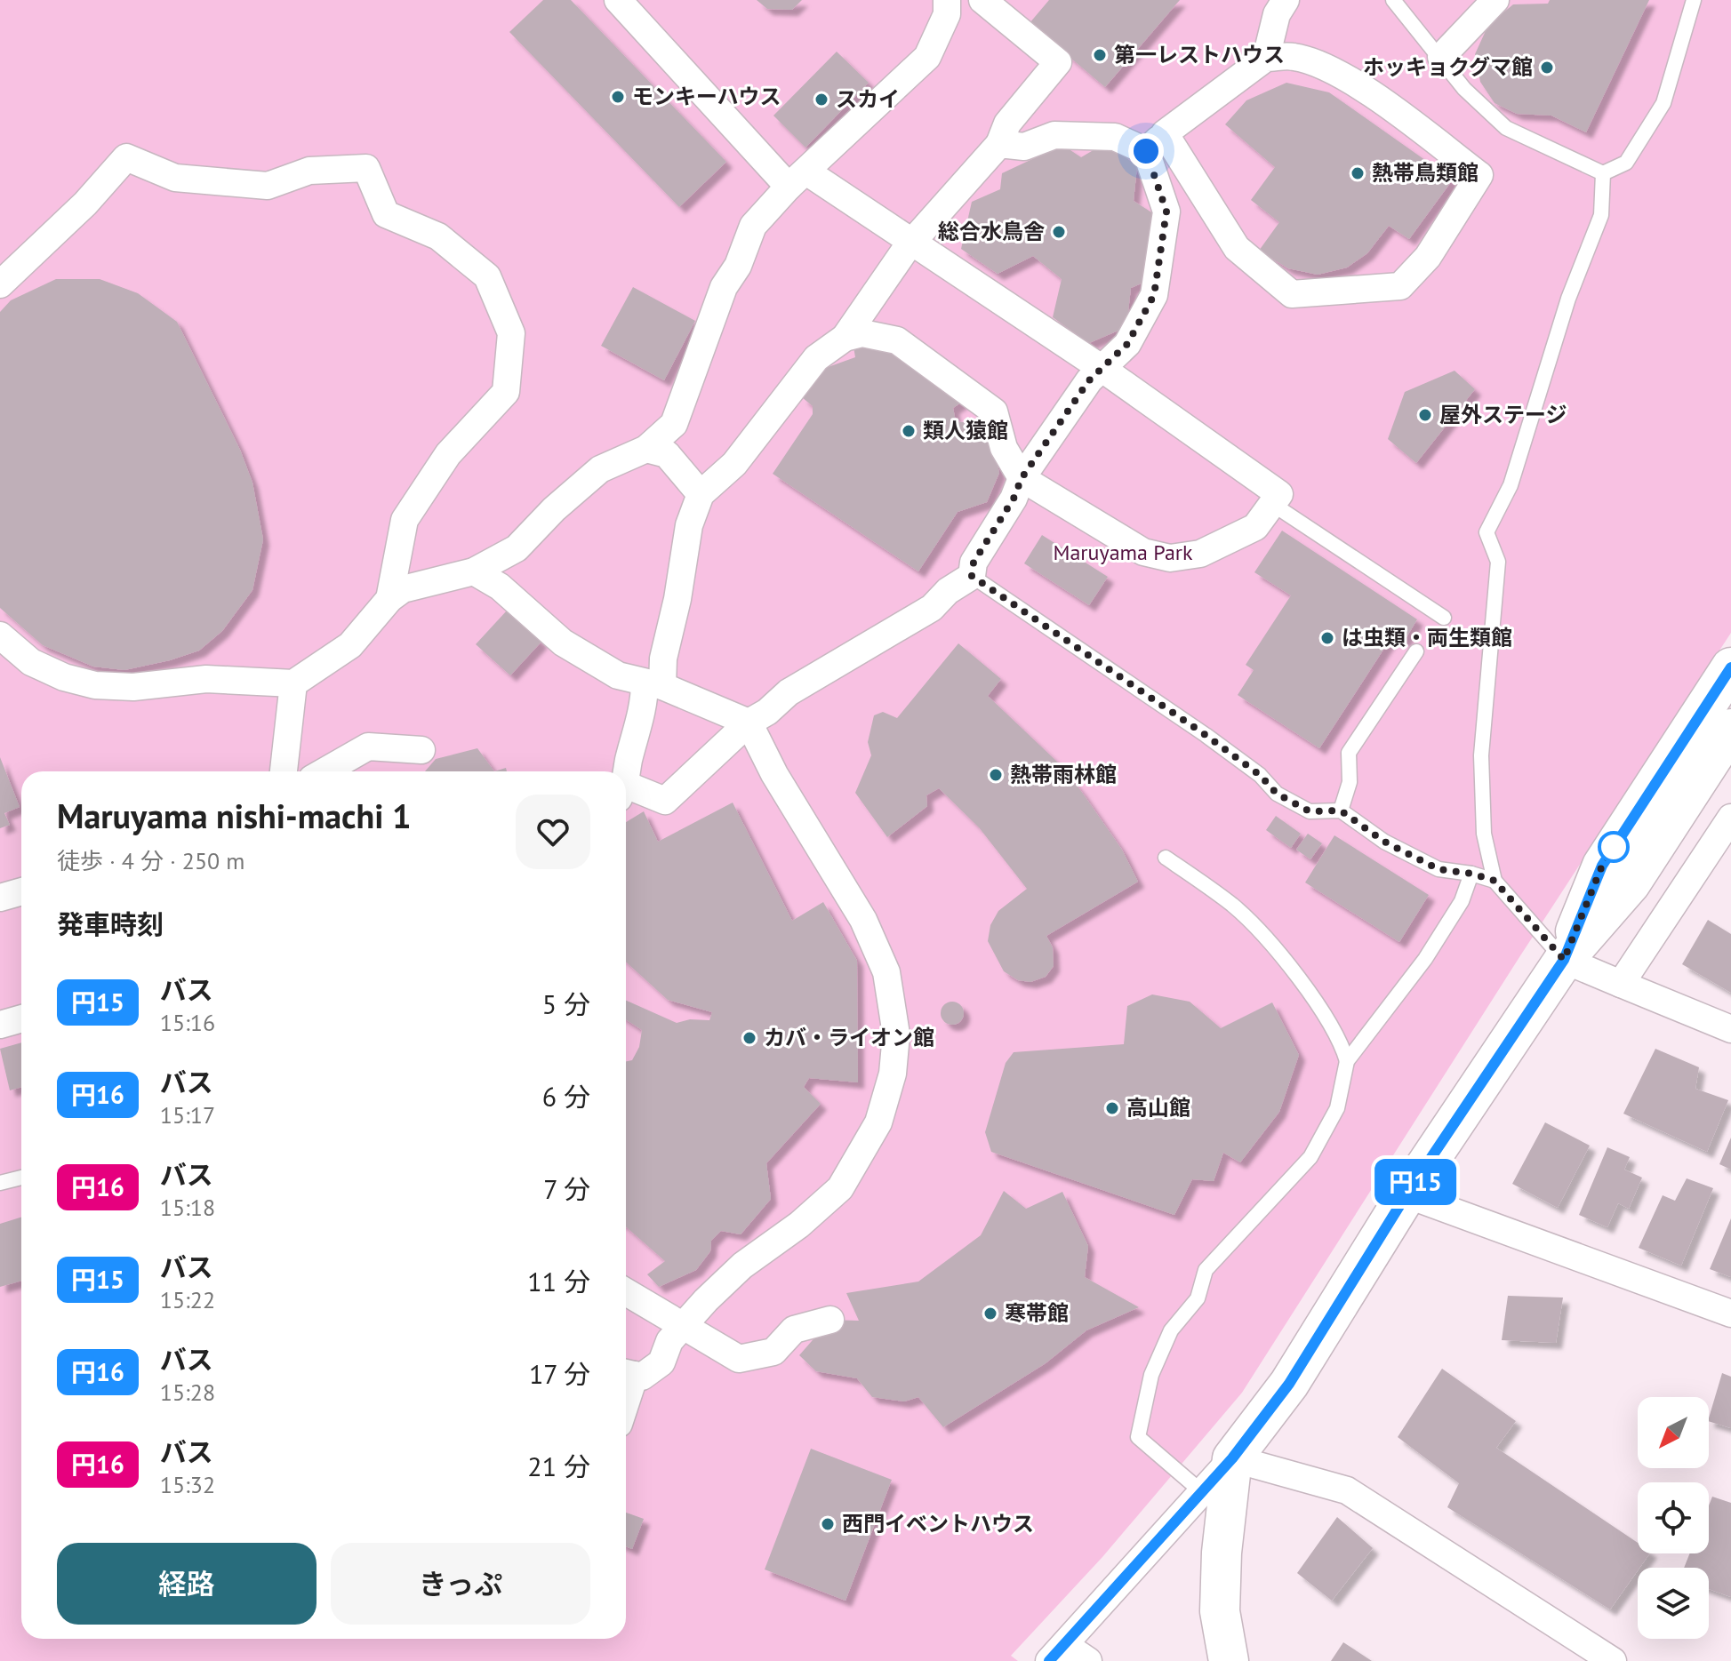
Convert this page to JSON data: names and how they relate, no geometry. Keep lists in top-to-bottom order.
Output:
{
  "parks": ["Maruyama Park"],
  "places": [
    "第一レストハウス",
    "ホッキョクグマ館",
    "モンキーハウス",
    "スカイ",
    "熱帯鳥類館",
    "総合水鳥舎",
    "屋外ステージ",
    "類人猿館",
    "は虫類・両生類館",
    "熱帯雨林館",
    "カバ・ライオン館",
    "高山館",
    "寒帯館",
    "西門イベントハウス"
  ],
  "lines": ["bus line 円15"],
  "north": "bottom left",
  "page": {
    "on_map": "円15",
    "heading": [
      ["Maruyama nishi-machi 1", "徒歩 · 4 分 · 250 m"],
      "発車時刻"
    ],
    "list": [
      {
        "mark": "円15",
        "name": "バス",
        "note": "15:16",
        "value": "5 分"
      },
      {
        "mark": "円16",
        "name": "バス",
        "note": "15:17",
        "value": "6 分"
      },
      {
        "mark": "円16",
        "name": "バス",
        "note": "15:18",
        "value": "7 分"
      },
      {
        "mark": "円15",
        "name": "バス",
        "note": "15:22",
        "value": "11 分"
      },
      {
        "mark": "円16",
        "name": "バス",
        "note": "15:28",
        "value": "17 分"
      },
      {
        "mark": "円16",
        "name": "バス",
        "note": "15:32",
        "value": "21 分"
      }
    ],
    "buttons": ["経路", "きっぷ"]
  }
}
